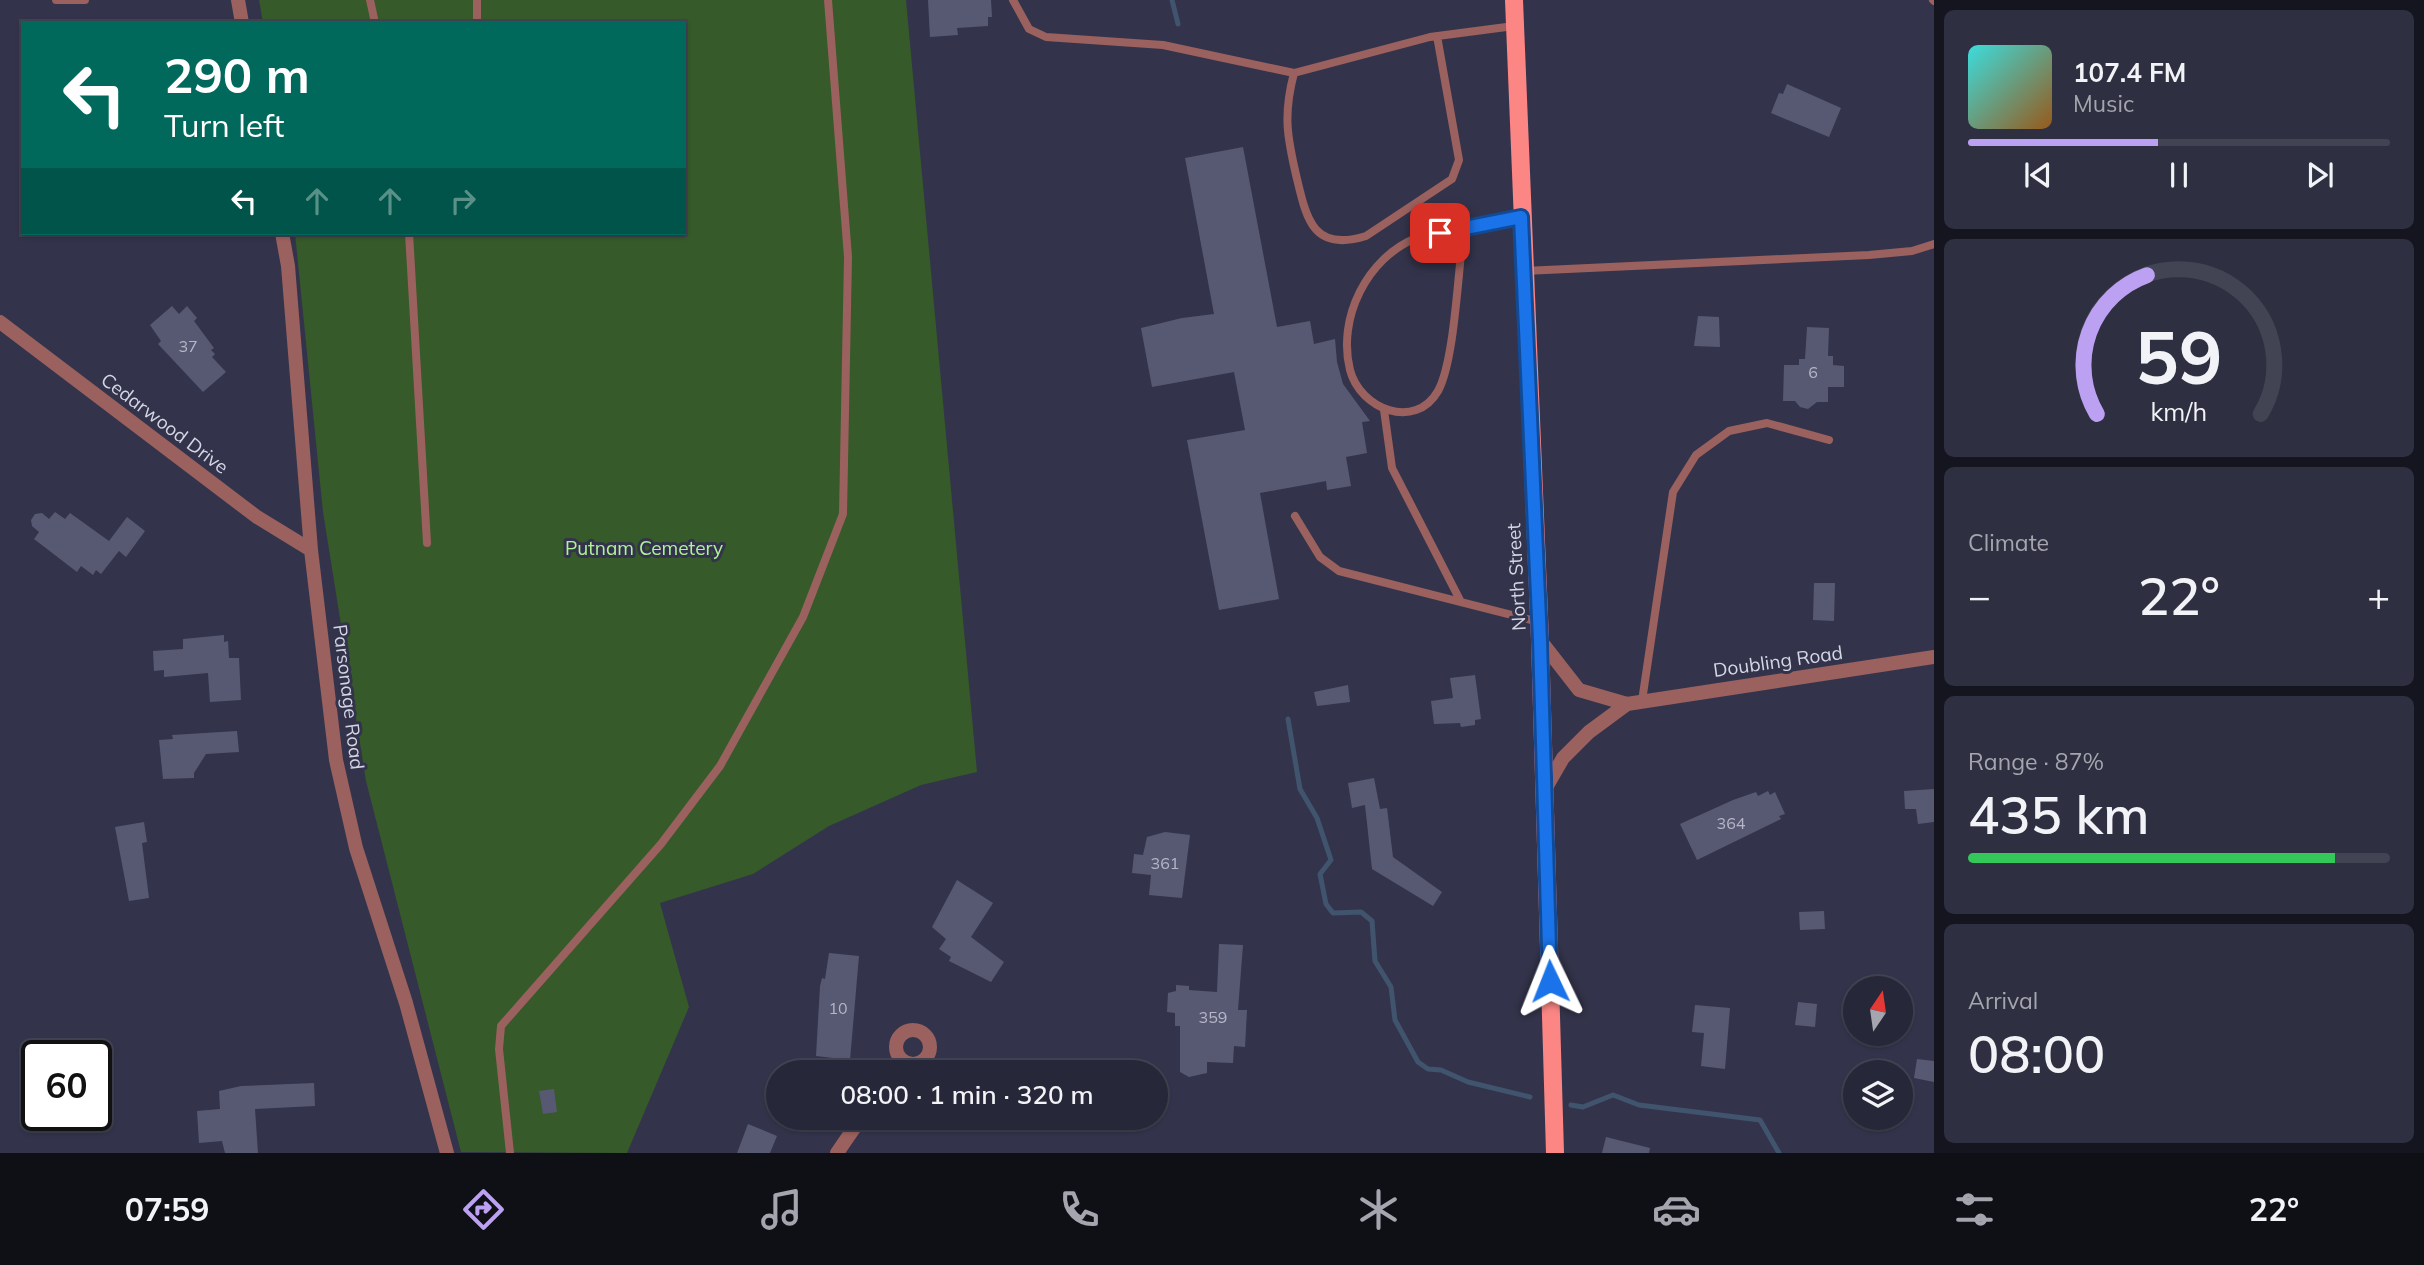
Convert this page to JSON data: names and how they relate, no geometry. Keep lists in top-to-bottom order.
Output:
{
  "streets": {
    "main road": ["North Street"],
    "street": ["Cedarwood Drive", "Doubling Road", "Parsonage Road"]
  },
  "crossings": [
    ["Cedarwood Drive", "Parsonage Road"],
    ["North Street", "Doubling Road"]
  ],
  "parks": ["Putnam Cemetery"],
  "house_numbers": [
    "37",
    "6",
    "364",
    "361",
    "10",
    "359"
  ],
  "north": "top",
  "page": {
    "turn": ["290 m", "Turn left"],
    "song": ["107.4 FM", "Music"],
    "tile": [
      "Climate",
      ["Range · 87%", "435 km"],
      ["Arrival", "08:00"]
    ],
    "heat": ["−", "22°", "+"],
    "limit": "60",
    "trip": "08:00 · 1 min · 320 m",
    "tabs": ["07:59", "22°"],
    "gauge": ["59", "km/h"]
  }
}
